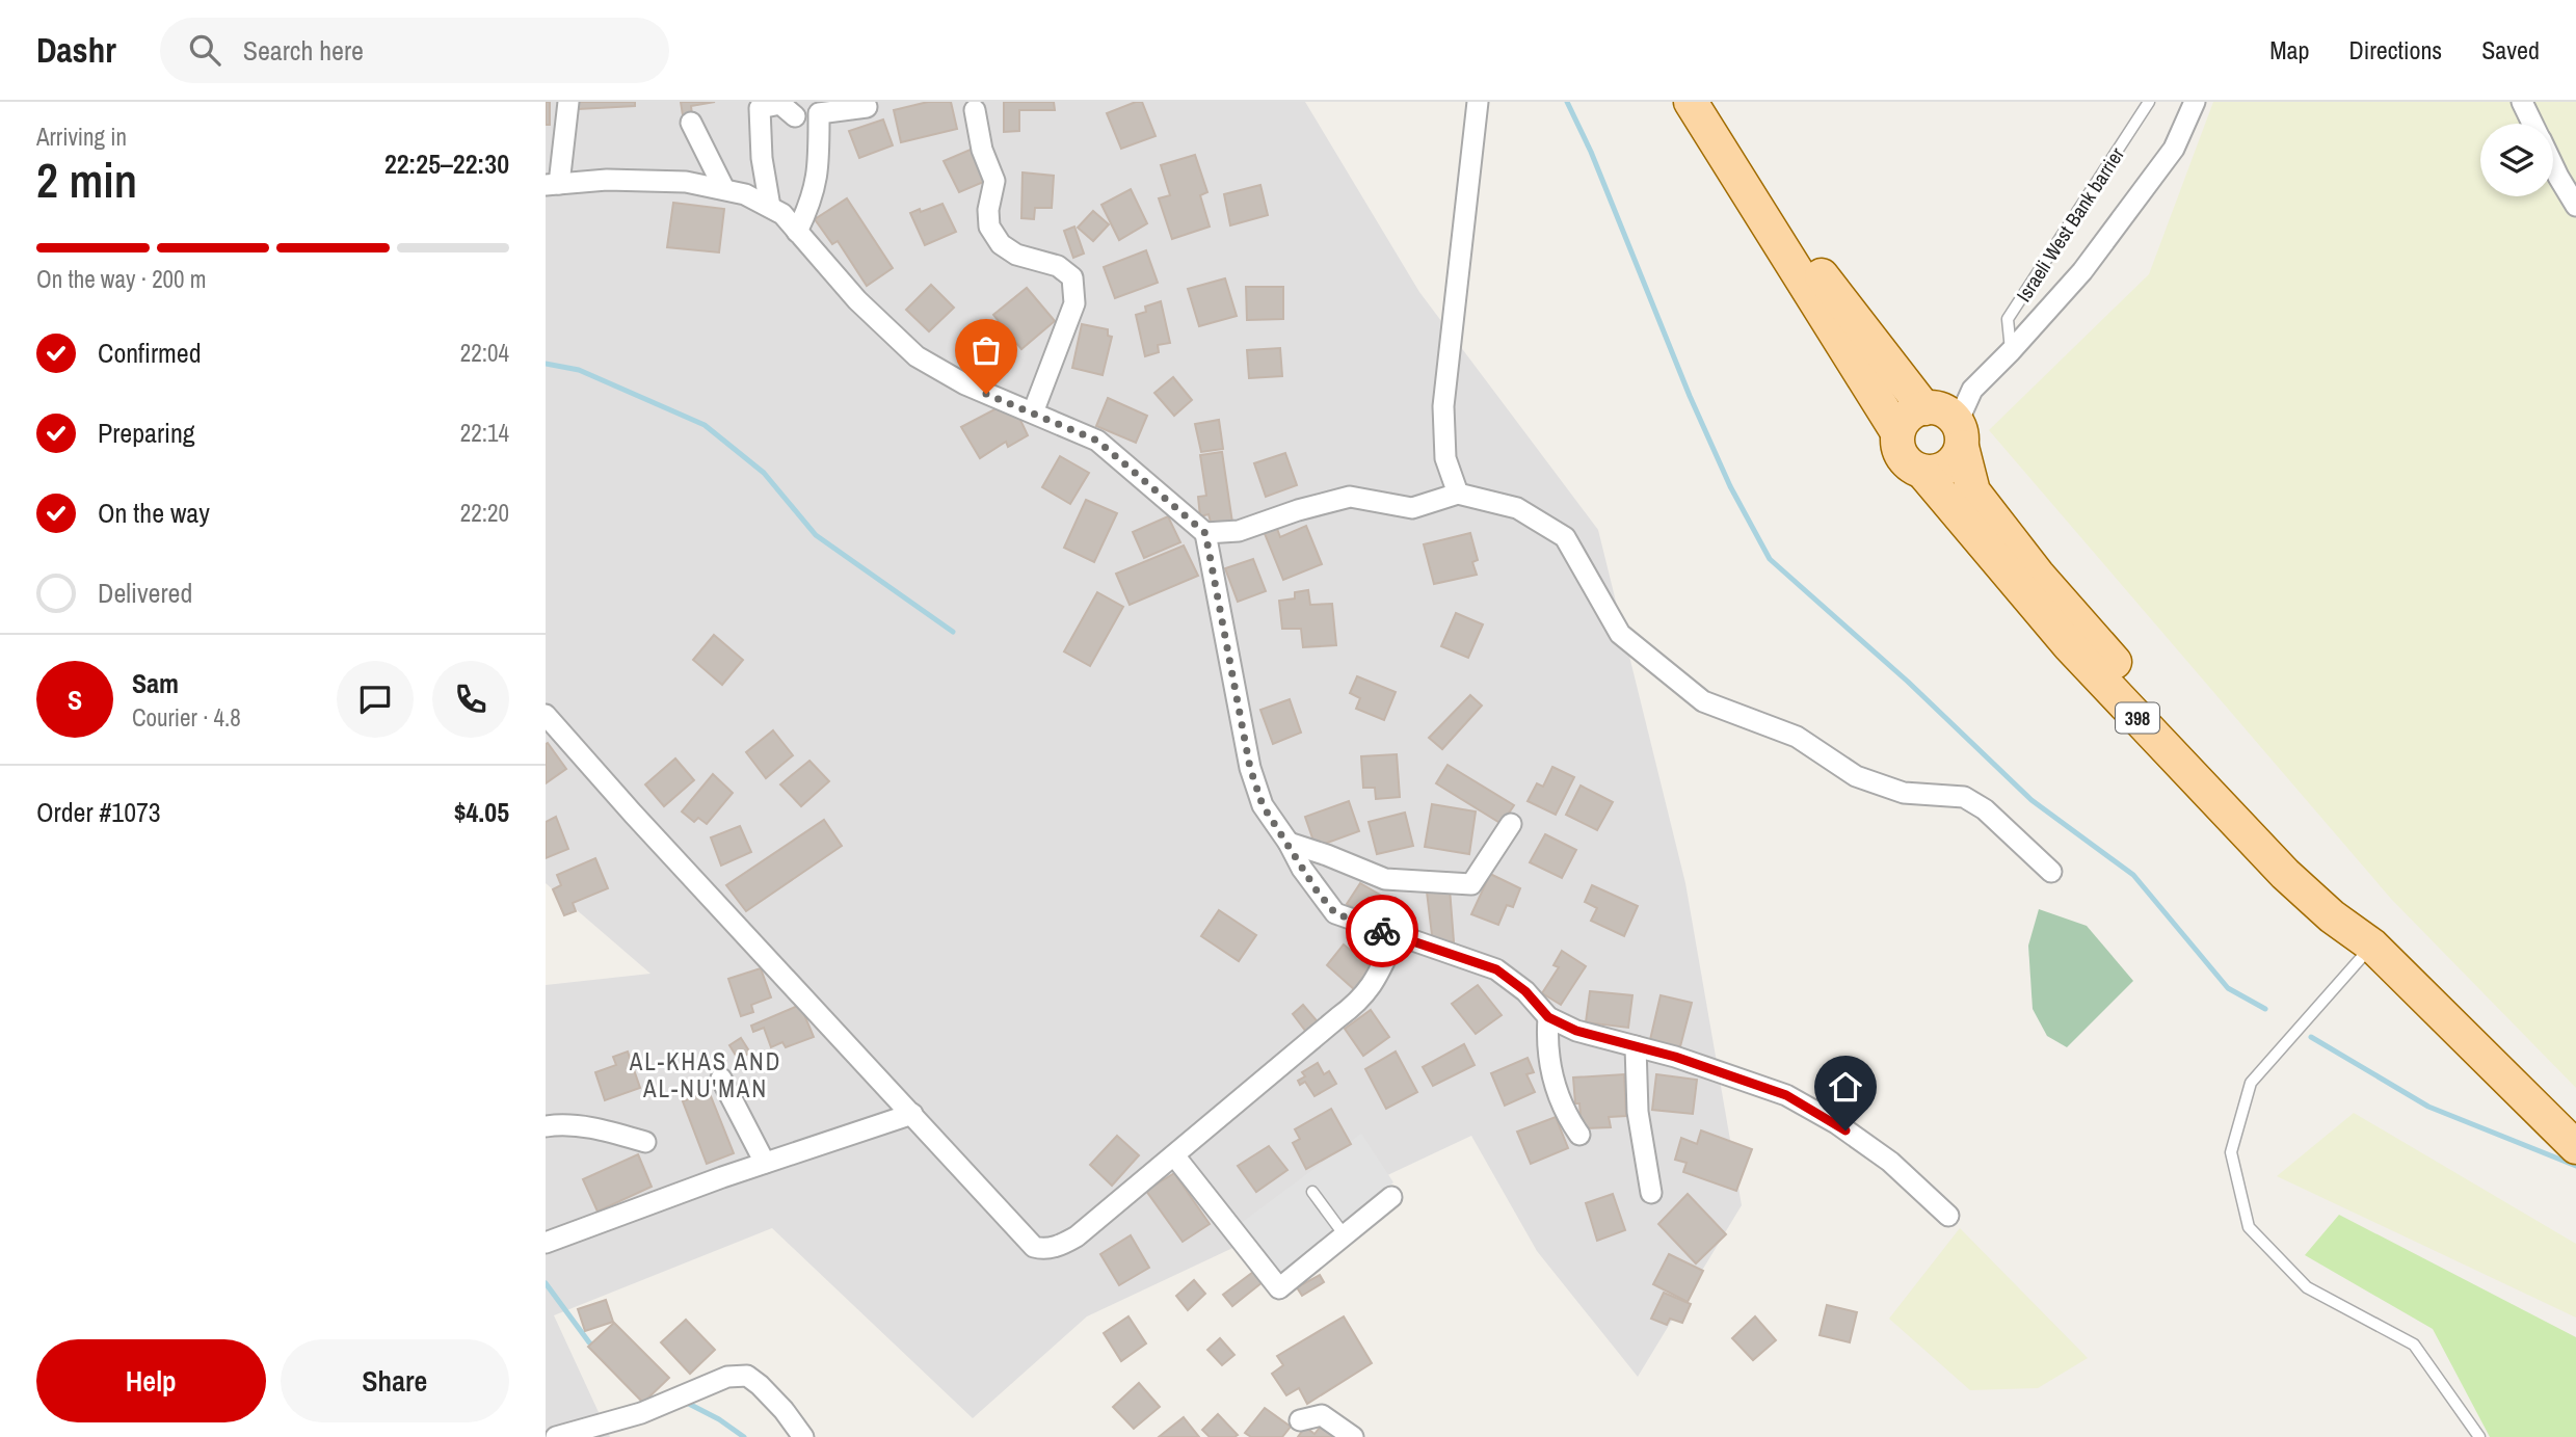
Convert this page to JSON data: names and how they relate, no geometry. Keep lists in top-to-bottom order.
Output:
{
  "streets": {
    "main road": ["398"],
    "lane": ["Israeli West Bank barrier"]
  },
  "districts": ["AL-KHAS AND AL-NU'MAN"],
  "page": {
    "header": "Dashr",
    "search": "Search here",
    "nav": ["Map", "Directions", "Saved"],
    "heading": ["2 min", "Arriving in", "22:25–22:30"],
    "panel": [
      "Sam",
      "Courier · 4.8",
      "Order #1073",
      "$4.05"
    ],
    "bar": "On the way · 200 m",
    "list": [
      ["Confirmed", "22:04"],
      ["Preparing", "22:14"],
      ["On the way", "22:20"],
      "Delivered"
    ],
    "round": "S",
    "buttons": ["Help", "Share"]
  }
}
